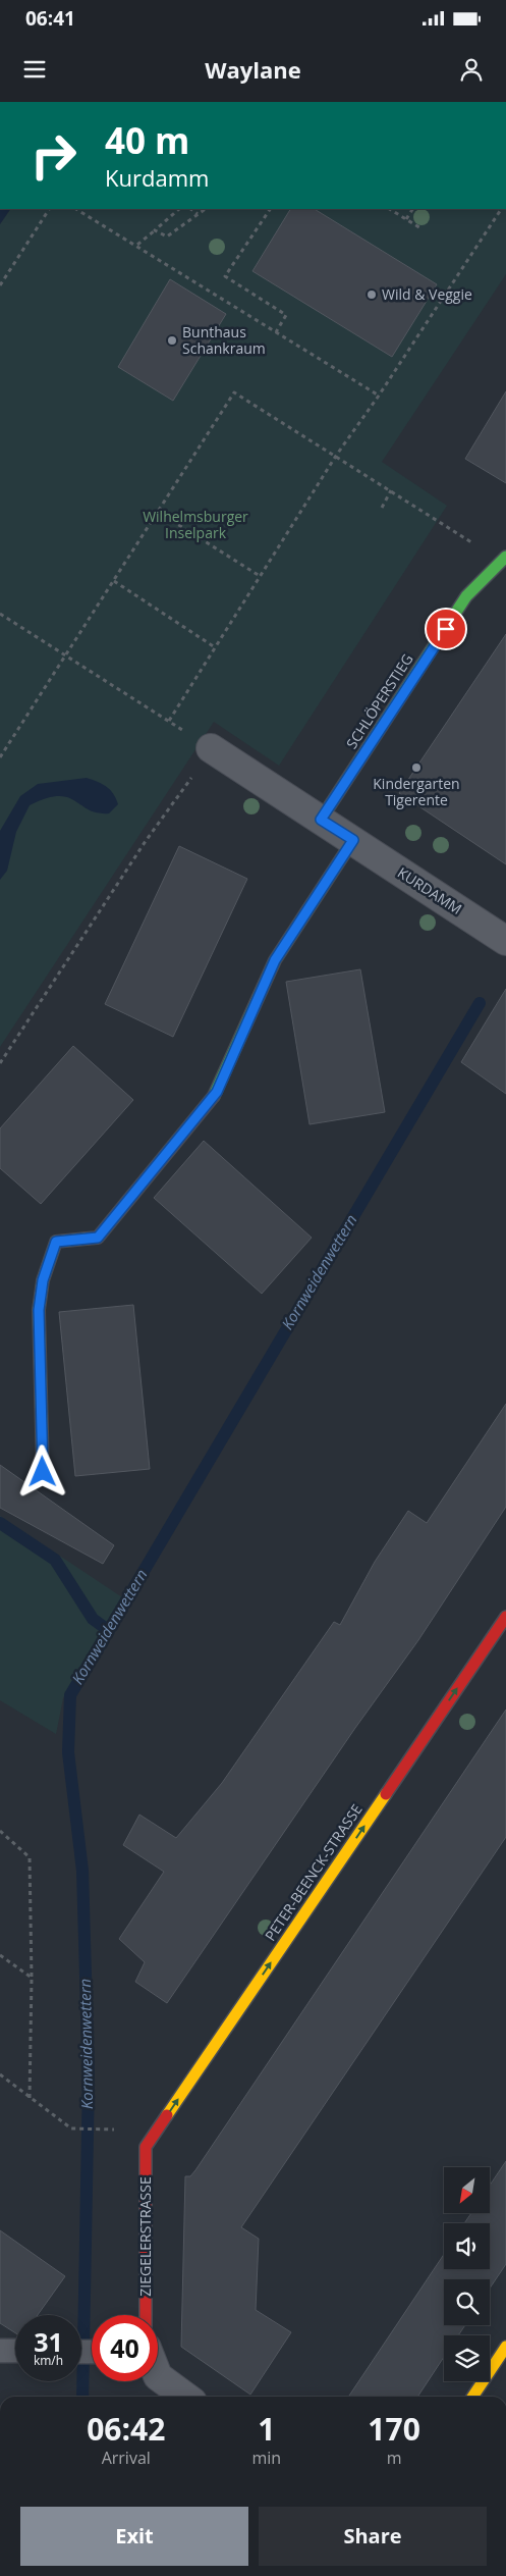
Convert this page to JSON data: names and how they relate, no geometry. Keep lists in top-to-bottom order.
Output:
{
  "streets": {
    "street": [
      "SCHLÖPERSTIEG",
      "KURDAMM",
      "PETER-BEENCK-STRASSE",
      "ZIEGELERSTRASSE"
    ]
  },
  "crossings": [
    ["SCHLÖPERSTIEG", "KURDAMM"],
    ["PETER-BEENCK-STRASSE", "ZIEGELERSTRASSE"]
  ],
  "one_way": ["PETER-BEENCK-STRASSE"],
  "water": ["Kornweidenwettern"],
  "parks": ["Wilhelmsburger Inselpark"],
  "places": ["Wild & Veggie", "Bunthaus Schankraum", "Kindergarten Tigerente"],
  "north": "bottom left",
  "page": {
    "status": "06:41",
    "header": "Waylane",
    "turn": ["40 m", "Kurdamm"],
    "speed": "31 km/h",
    "limit": "40",
    "eta": [
      "06:42",
      "Arrival",
      "1",
      "min",
      "170",
      "m"
    ],
    "buttons": ["Exit", "Share"]
  }
}
